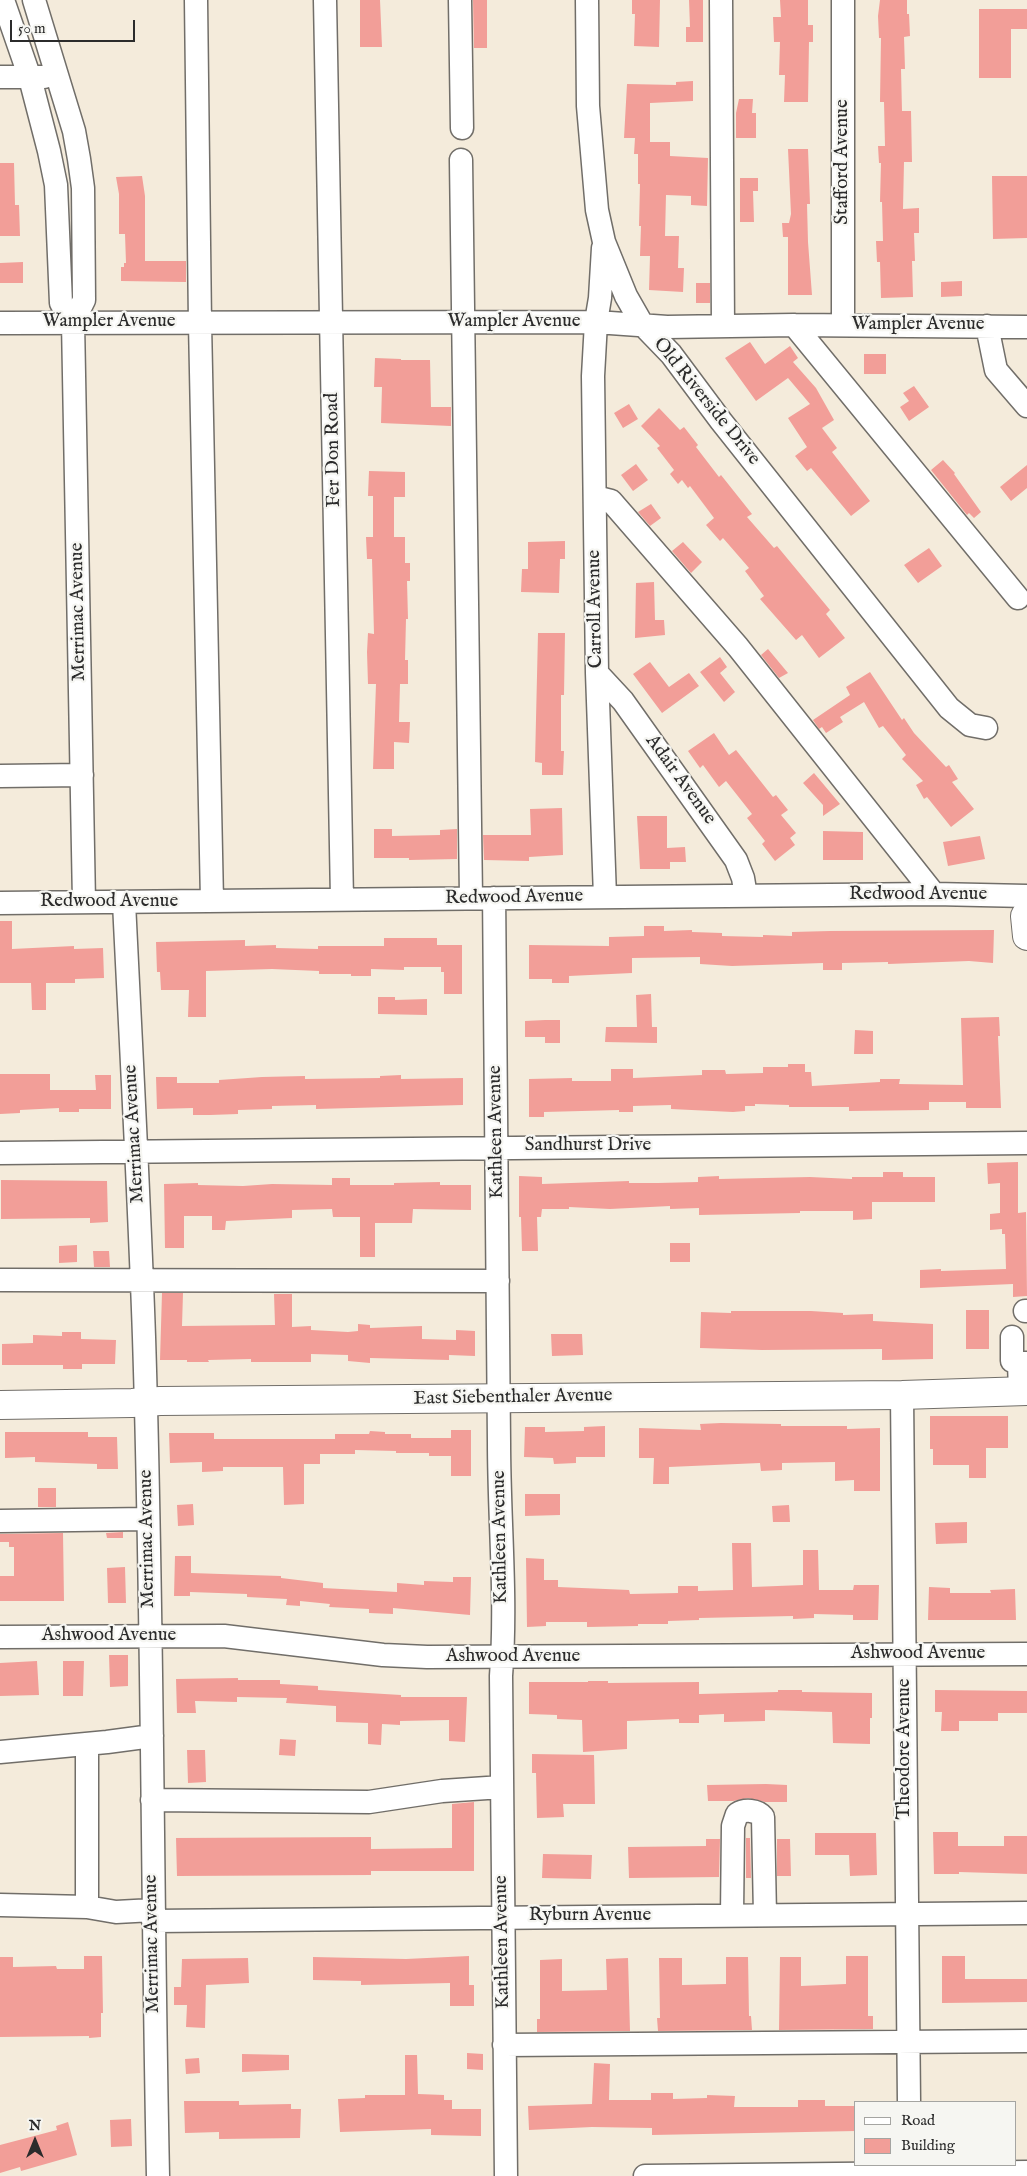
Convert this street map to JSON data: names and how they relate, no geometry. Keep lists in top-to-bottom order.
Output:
{
  "streets": {
    "main road": ["East Siebenthaler Avenue"],
    "street": [
      "Stafford Avenue",
      "Wampler Avenue",
      "Old Riverside Drive",
      "Fer Don Road",
      "Carroll Avenue",
      "Merrimac Avenue",
      "Adair Avenue",
      "Redwood Avenue",
      "Kathleen Avenue",
      "Sandhurst Drive",
      "Ashwood Avenue",
      "Theodore Avenue",
      "Ryburn Avenue"
    ]
  },
  "crossings": [
    ["Stafford Avenue", "Wampler Avenue"],
    ["Wampler Avenue", "Old Riverside Drive"],
    ["Wampler Avenue", "Fer Don Road"],
    ["Wampler Avenue", "Carroll Avenue"],
    ["Wampler Avenue", "Merrimac Avenue"],
    ["Old Riverside Drive", "Carroll Avenue"],
    ["Fer Don Road", "Redwood Avenue"],
    ["Carroll Avenue", "Adair Avenue"],
    ["Carroll Avenue", "Redwood Avenue"],
    ["Merrimac Avenue", "Redwood Avenue"],
    ["Merrimac Avenue", "Sandhurst Drive"],
    ["Merrimac Avenue", "East Siebenthaler Avenue"],
    ["Merrimac Avenue", "Ashwood Avenue"],
    ["Merrimac Avenue", "Ryburn Avenue"],
    ["Adair Avenue", "Redwood Avenue"],
    ["Redwood Avenue", "Kathleen Avenue"],
    ["Kathleen Avenue", "Sandhurst Drive"],
    ["Kathleen Avenue", "East Siebenthaler Avenue"],
    ["Kathleen Avenue", "Ashwood Avenue"],
    ["Kathleen Avenue", "Ryburn Avenue"],
    ["East Siebenthaler Avenue", "Theodore Avenue"],
    ["Ashwood Avenue", "Theodore Avenue"],
    ["Theodore Avenue", "Ryburn Avenue"]
  ],
  "legend": ["Road", "Building"],
  "scale_bar": "50 m",
  "north": "top"
}
